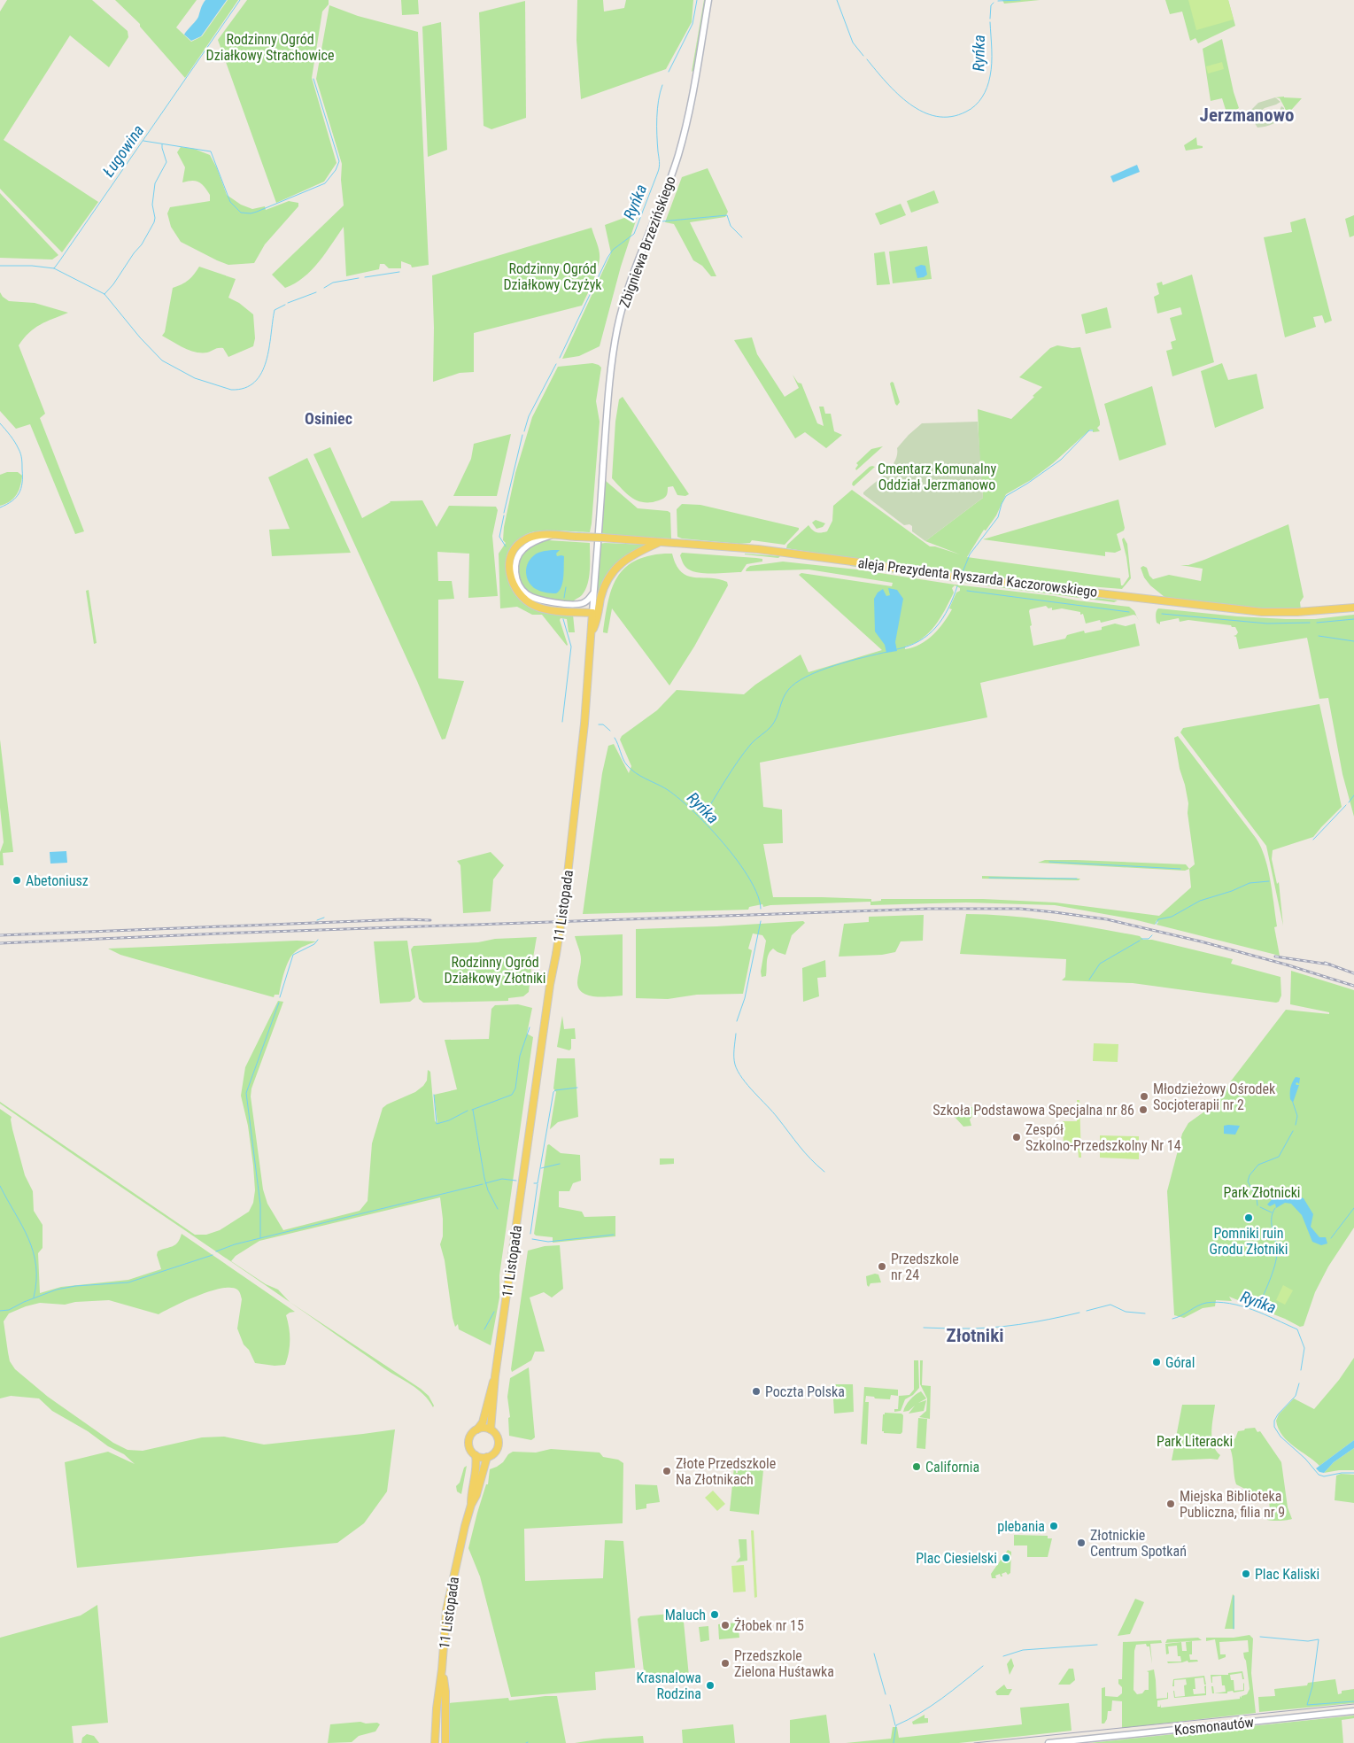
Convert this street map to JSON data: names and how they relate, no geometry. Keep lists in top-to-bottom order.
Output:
{
  "streets": {
    "main road": [
      "Zbigniewa Brzezińskiego",
      "aleja Prezydenta Ryszarda Kaczorowskiego",
      "11 Listopada",
      "Kosmonautów"
    ]
  },
  "crossings": [
    ["Zbigniewa Brzezińskiego", "11 Listopada"]
  ],
  "districts": ["Jerzmanowo", "Osiniec", "Złotniki"],
  "water": ["Ryńka", "Ługowina"],
  "parks": [
    "Rodzinny Ogród Działkowy Strachowice",
    "Rodzinny Ogród Działkowy Czyżyk",
    "Cmentarz Komunalny Oddział Jerzmanowo",
    "Rodzinny Ogród Działkowy Złotniki",
    "Park Złotnicki",
    "Park Literacki"
  ],
  "places": [
    "Abetoniusz",
    "Młodzieżowy Ośrodek Socjoterapii nr 2",
    "Szkoła Podstawowa Specjalna nr 86",
    "Zespół Szkolno-Przedszkolny Nr 14",
    "Pomniki ruin Grodu Złotniki",
    "Przedszkole nr 24",
    "Góral",
    "Poczta Polska",
    "California",
    "Złote Przedszkole Na Złotnikach",
    "Miejska Biblioteka Publiczna, filia nr 9",
    "plebania",
    "Złotnickie Centrum Spotkań",
    "Plac Ciesielski",
    "Plac Kaliski",
    "Maluch",
    "Żłobek nr 15",
    "Przedszkole Zielona Huśtawka",
    "Krasnalowa Rodzina"
  ]
}
